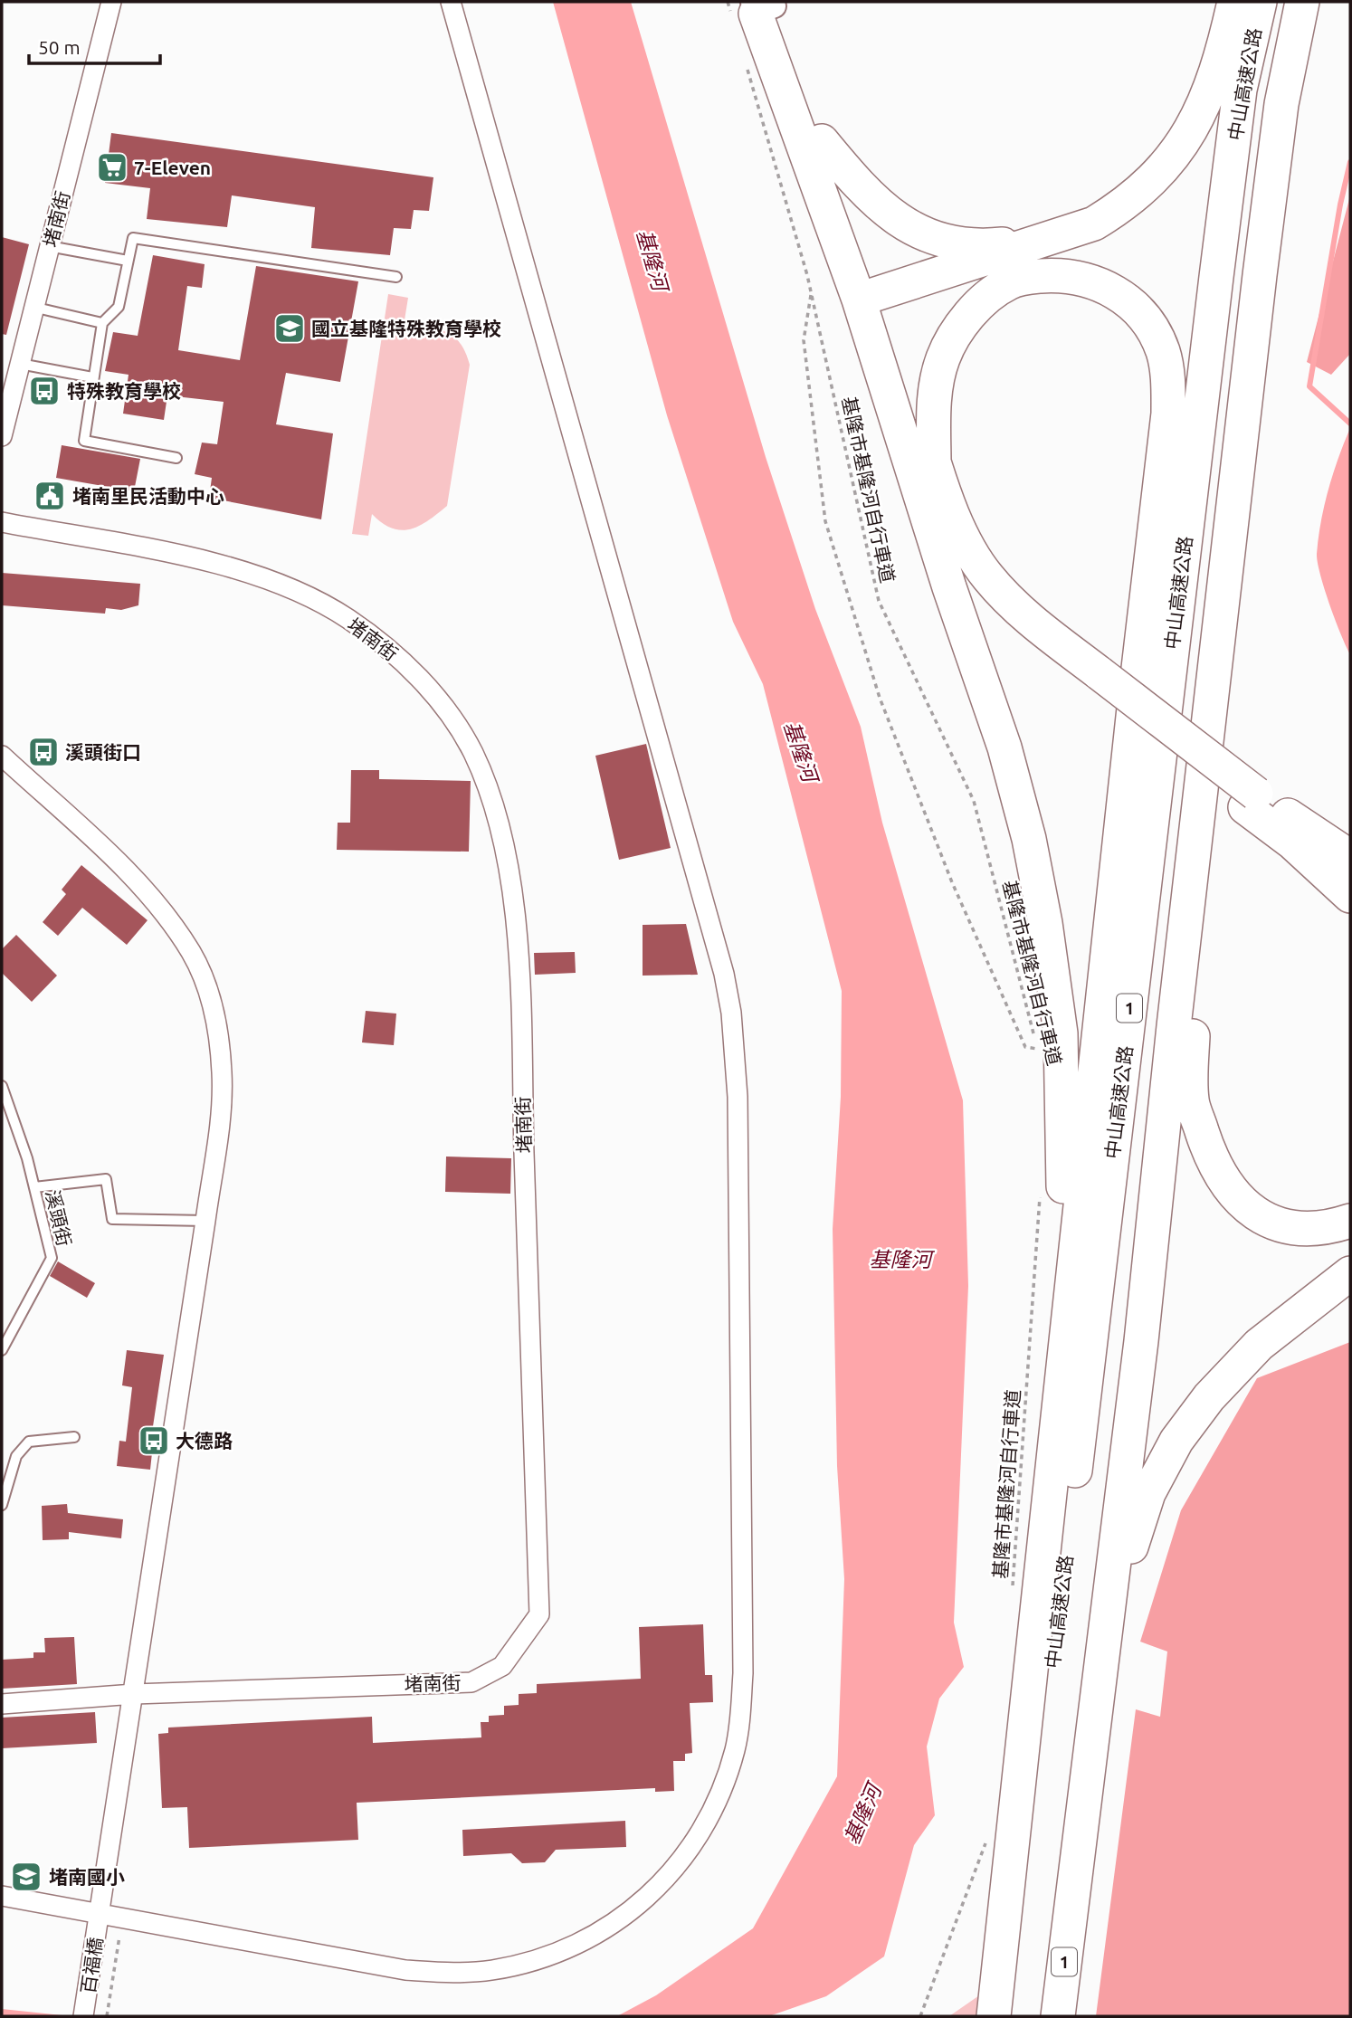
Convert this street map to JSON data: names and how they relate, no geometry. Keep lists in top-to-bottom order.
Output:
{
  "streets": {
    "highway": ["中山高速公路", "1"],
    "street": ["堵南街", "百福橋"],
    "lane": ["溪頭街"],
    "path": ["基隆市基隆河自行車道"]
  },
  "water": ["基隆河"],
  "places": {
    "supermarket": ["7-Eleven"],
    "school or university": ["國立基隆特殊教育學校", "堵南國小"],
    "bus stop": ["特殊教育學校", "溪頭街口", "大德路"],
    "public building": ["堵南里民活動中心"]
  },
  "scale_bar": "50 m"
}
